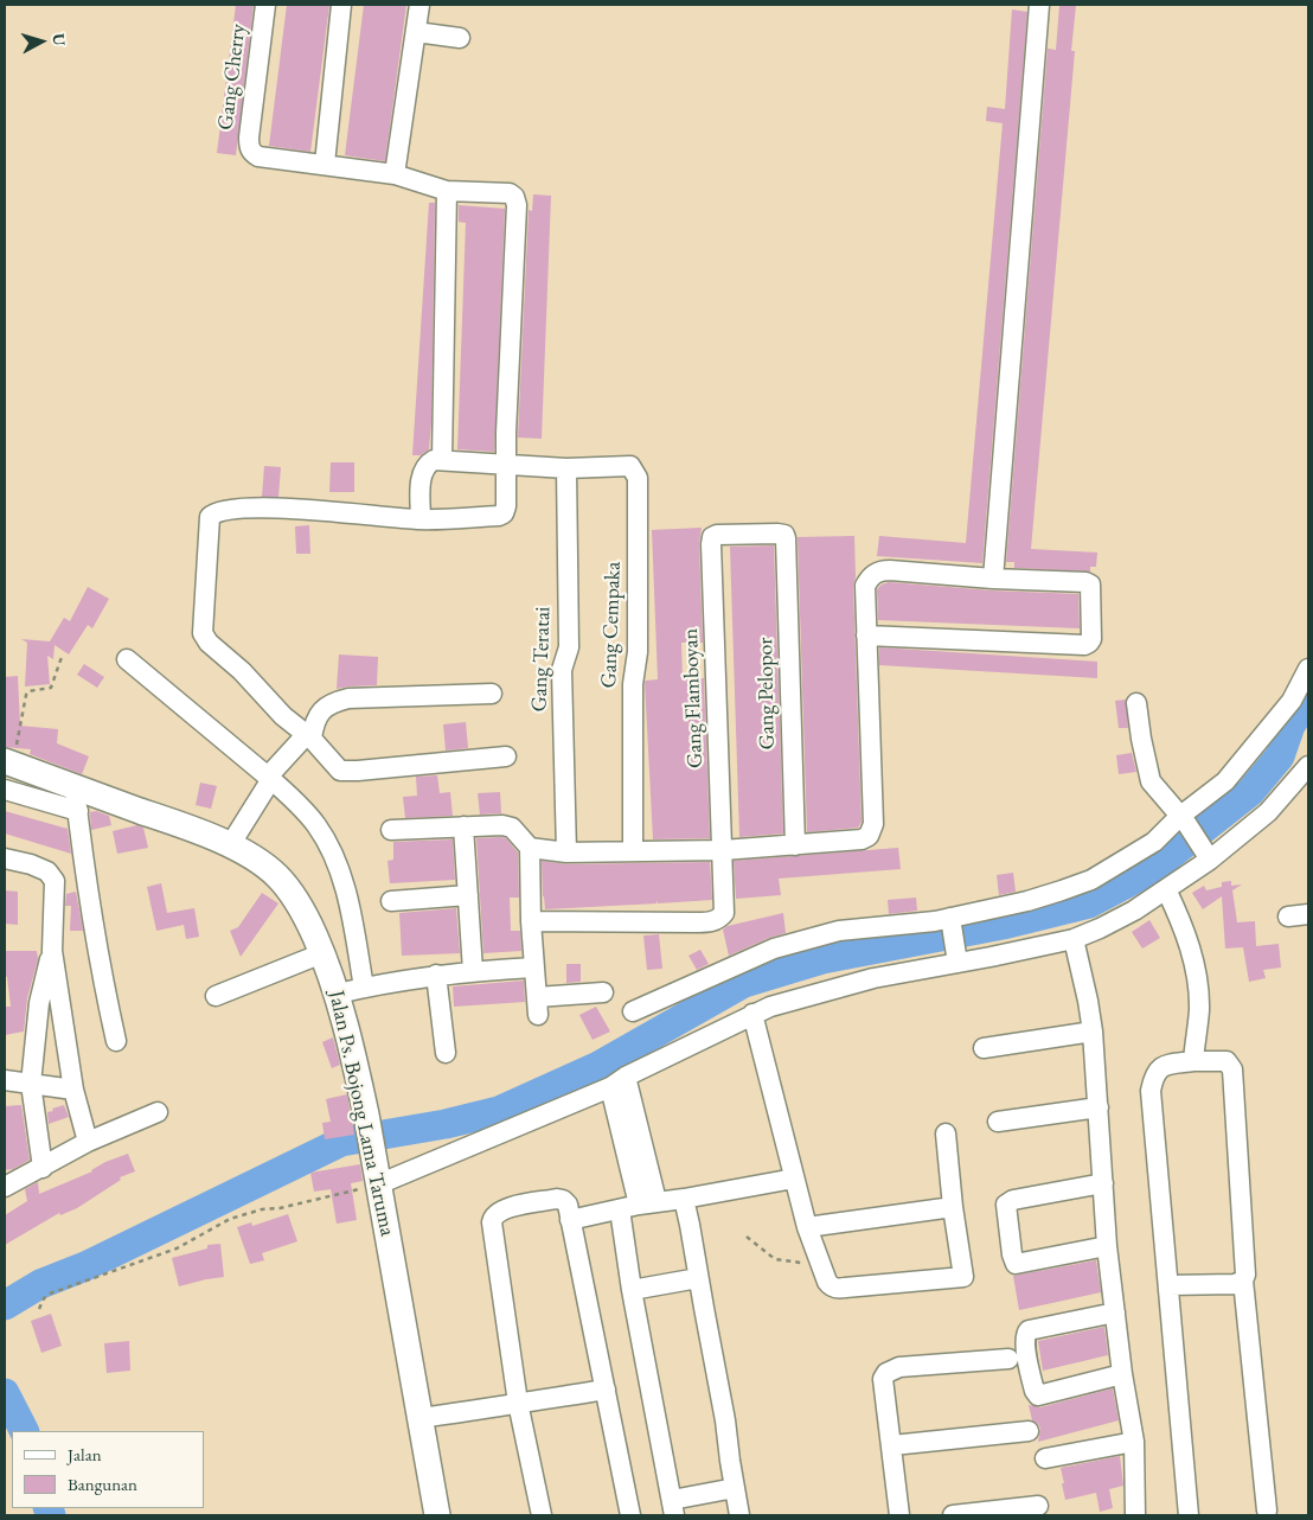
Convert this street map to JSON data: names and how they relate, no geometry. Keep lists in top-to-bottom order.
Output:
{
  "streets": {
    "main road": ["Jalan Ps. Bojong Lama Taruma"],
    "street": [
      "Gang Cherry",
      "Gang Cempaka",
      "Gang Teratai",
      "Gang Pelopor",
      "Gang Flamboyan"
    ]
  },
  "crossings": [
    ["Gang Cempaka", "Gang Teratai"],
    ["Gang Pelopor", "Gang Flamboyan"]
  ],
  "legend": ["Jalan", "Bangunan"],
  "north": "right"
}
